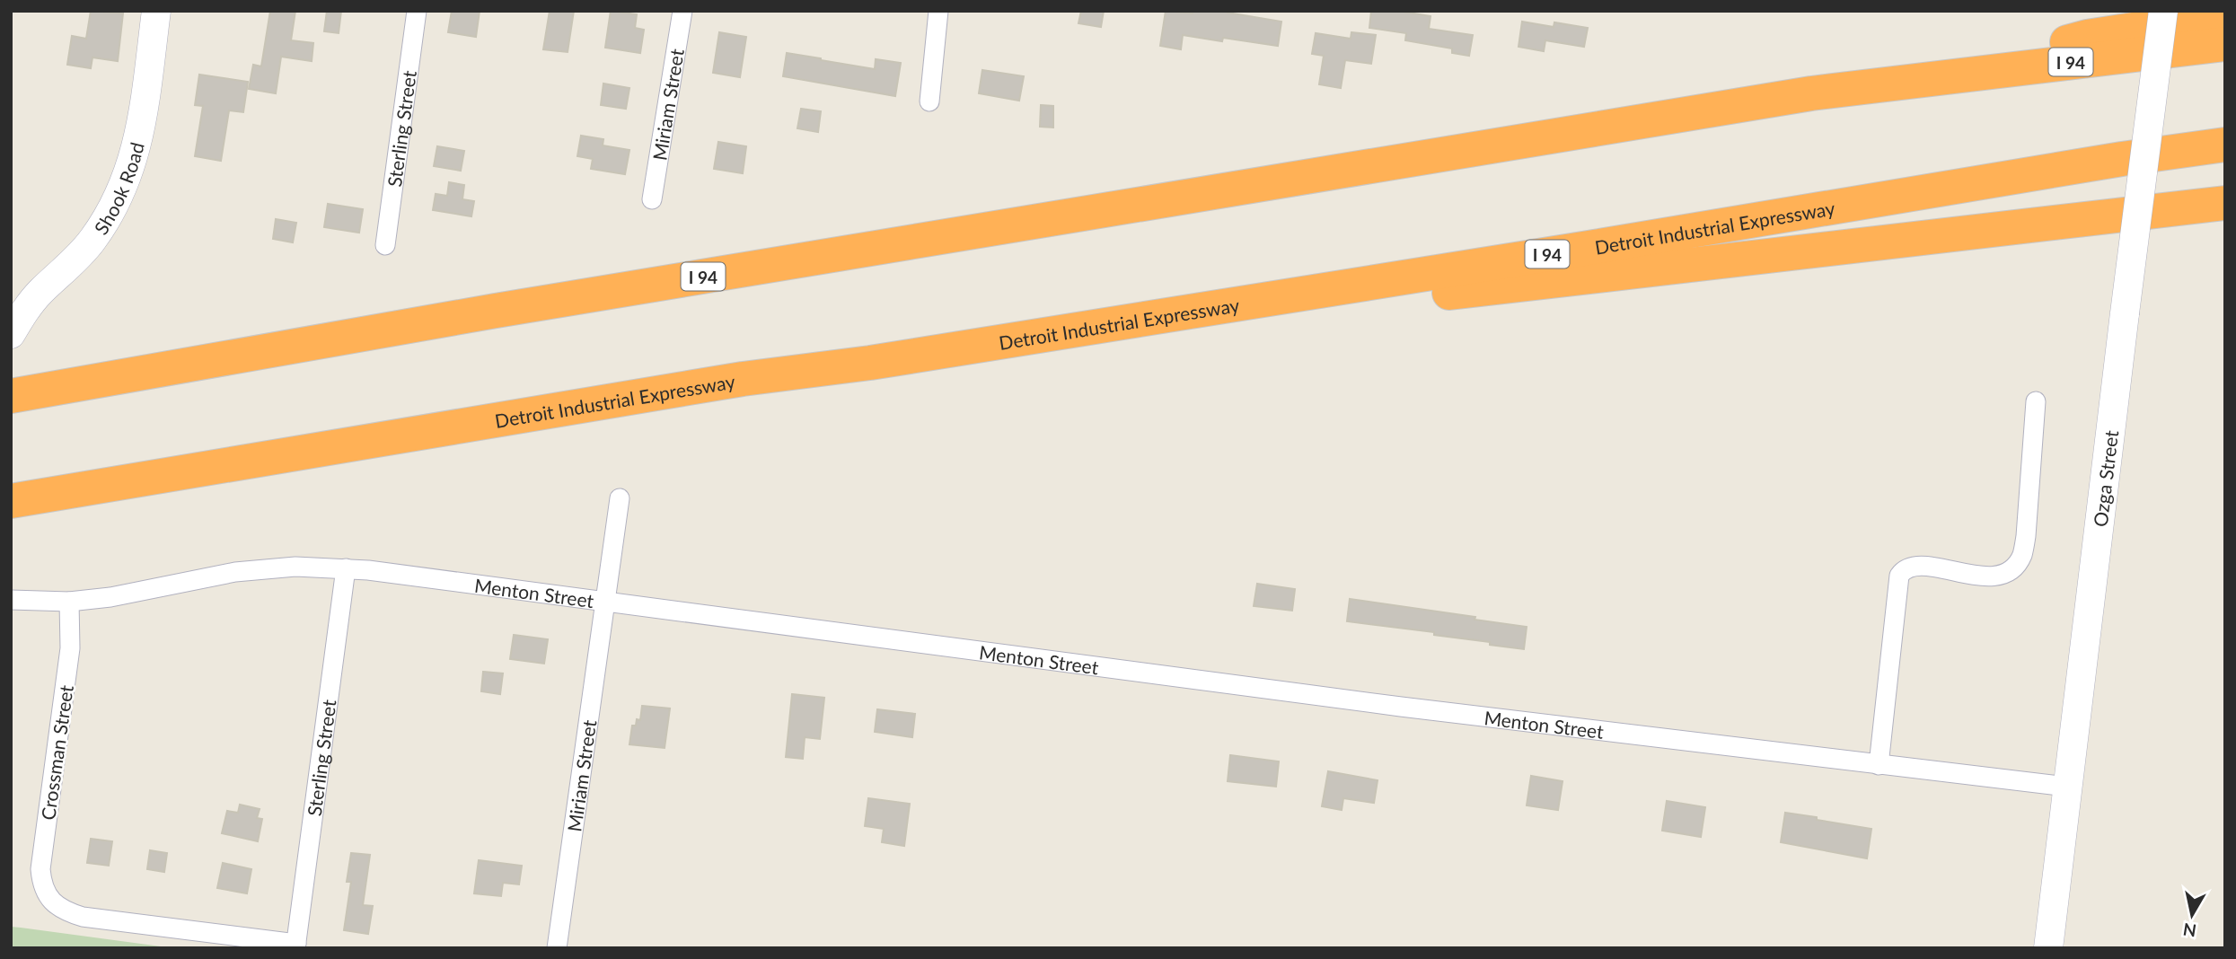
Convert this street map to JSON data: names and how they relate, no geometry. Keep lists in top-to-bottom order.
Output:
{
  "streets": {
    "highway": ["I 94", "Detroit Industrial Expressway"],
    "street": [
      "Miriam Street",
      "Sterling Street",
      "Shook Road",
      "Ozga Street",
      "Menton Street",
      "Crossman Street"
    ]
  },
  "crossings": [
    ["Miriam Street", "Menton Street"],
    ["Sterling Street", "Menton Street"],
    ["Sterling Street", "Crossman Street"],
    ["Ozga Street", "Menton Street"],
    ["Menton Street", "Crossman Street"]
  ],
  "north": "bottom"
}
